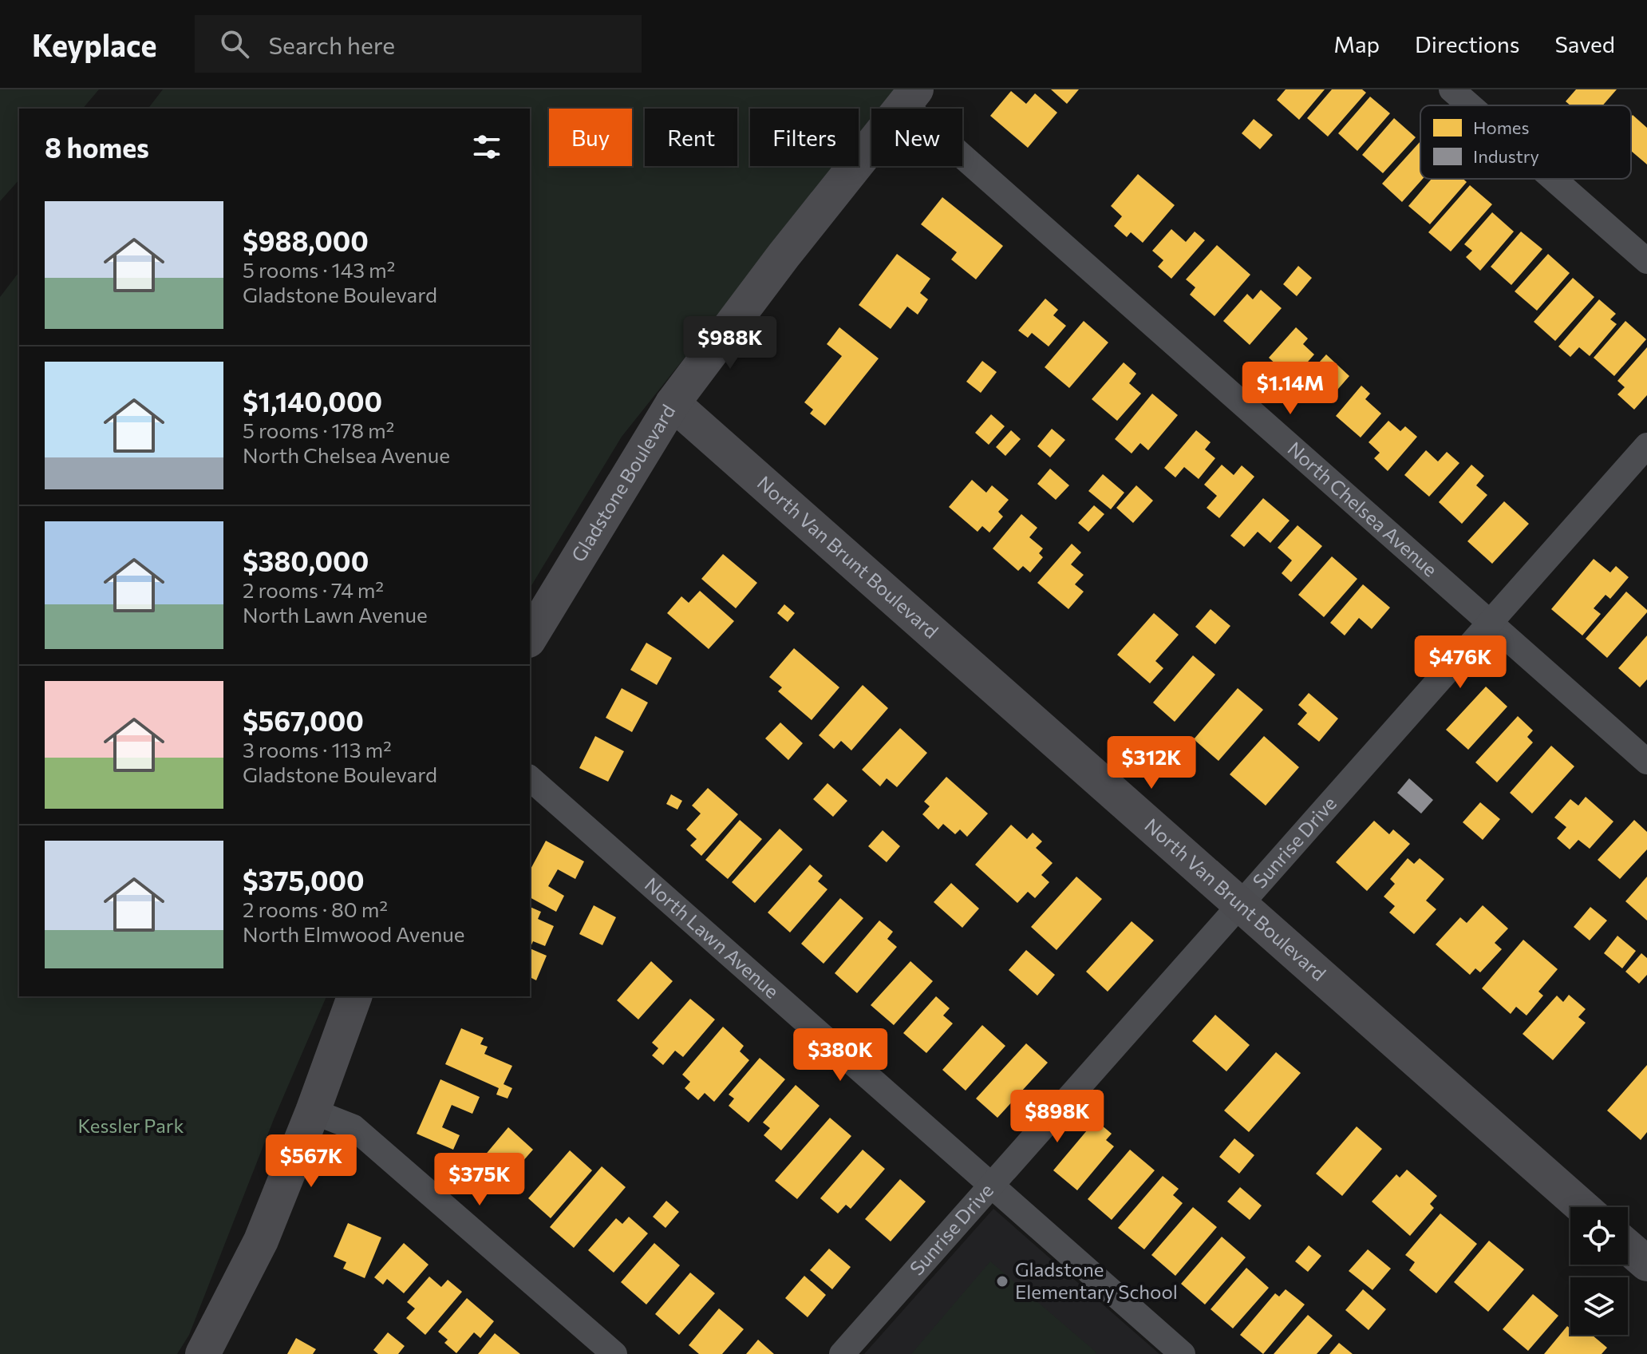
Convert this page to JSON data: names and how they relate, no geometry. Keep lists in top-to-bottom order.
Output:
{
  "streets": {
    "street": [
      "Gladstone Boulevard",
      "North Chelsea Avenue",
      "North Van Brunt Boulevard",
      "Sunrise Drive",
      "North Lawn Avenue"
    ]
  },
  "crossings": [
    ["Gladstone Boulevard", "North Chelsea Avenue"],
    ["Gladstone Boulevard", "North Van Brunt Boulevard"],
    ["North Chelsea Avenue", "Sunrise Drive"],
    ["North Van Brunt Boulevard", "Sunrise Drive"],
    ["Sunrise Drive", "North Lawn Avenue"]
  ],
  "parks": ["Kessler Park"],
  "places": ["Gladstone Elementary School"],
  "legend": ["Homes", "Industry"],
  "page": {
    "header": "Keyplace",
    "search": "Search here",
    "nav": ["Map", "Directions", "Saved"],
    "chip": [
      "Buy",
      "Rent",
      "Filters",
      "New"
    ],
    "heading": "8 homes",
    "list": [
      {
        "name": "$988,000",
        "note": "5 rooms · 143 m² · Gladstone Boulevard"
      },
      {
        "name": "$1,140,000",
        "note": "5 rooms · 178 m² · North Chelsea Avenue"
      },
      {
        "name": "$380,000",
        "note": "2 rooms · 74 m² · North Lawn Avenue"
      },
      {
        "name": "$567,000",
        "note": "3 rooms · 113 m² · Gladstone Boulevard"
      },
      {
        "name": "$375,000",
        "note": "2 rooms · 80 m² · North Elmwood Avenue"
      }
    ],
    "price": [
      "$988K",
      "$1.14M",
      "$476K",
      "$312K",
      "$380K",
      "$898K",
      "$567K",
      "$375K"
    ]
  }
}
